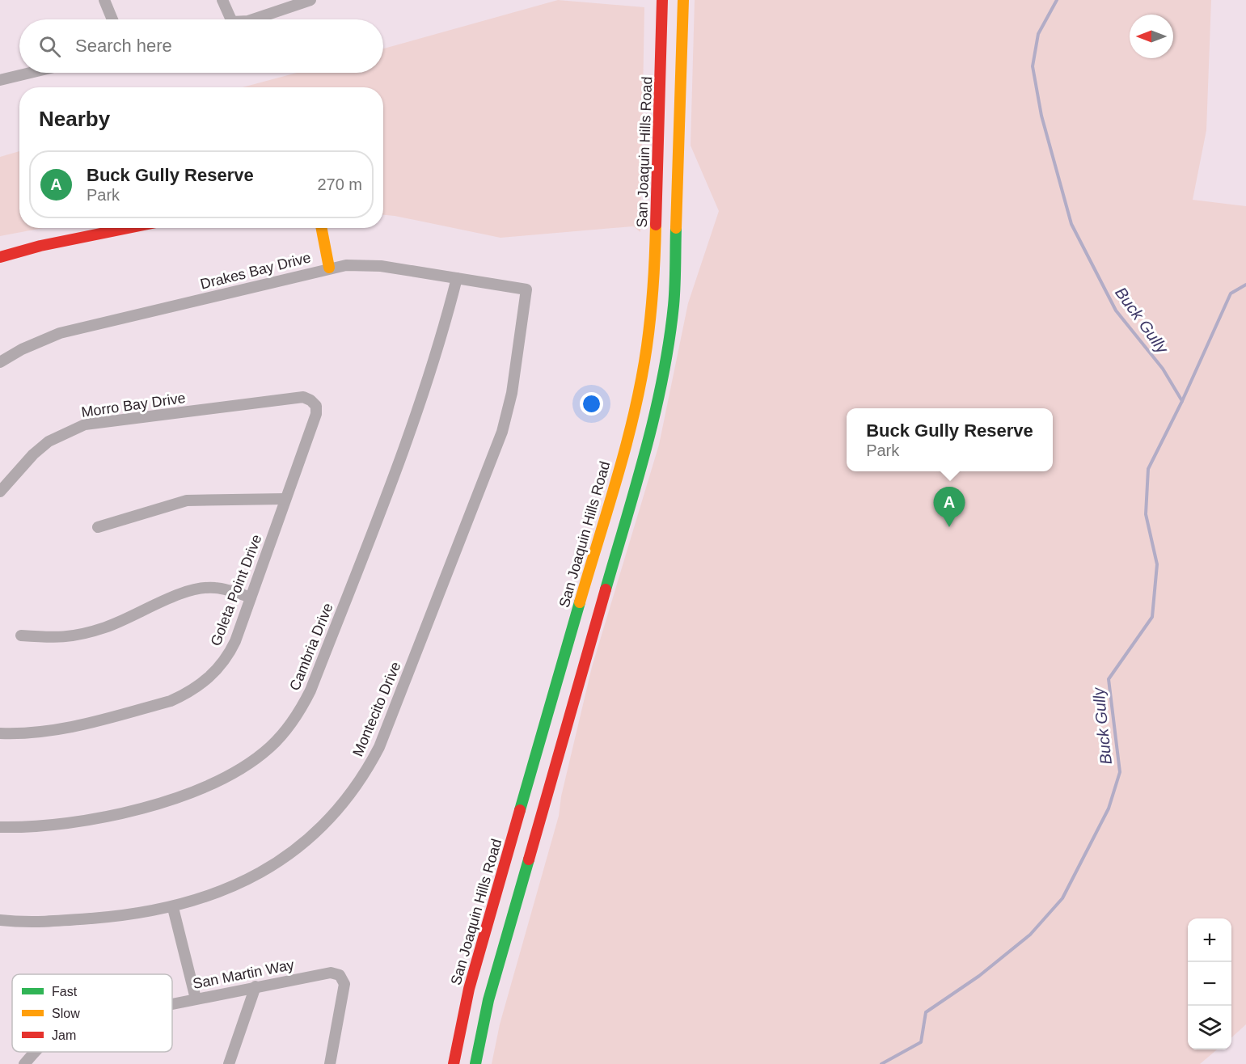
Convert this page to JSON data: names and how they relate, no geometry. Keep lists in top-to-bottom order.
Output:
{
  "streets": {
    "main road": ["San Joaquin Hills Road"],
    "street": [
      "Drakes Bay Drive",
      "Morro Bay Drive",
      "Goleta Point Drive",
      "Cambria Drive",
      "Montecito Drive",
      "San Martin Way"
    ]
  },
  "crossings": [
    ["Drakes Bay Drive", "Cambria Drive"],
    ["Drakes Bay Drive", "Montecito Drive"],
    ["Morro Bay Drive", "Goleta Point Drive"]
  ],
  "water": ["Buck Gully"],
  "legend": ["Fast", "Slow", "Jam"],
  "north": "left",
  "page": {
    "search": "Search here",
    "heading": "Nearby",
    "list": [
      {
        "mark": "A",
        "name": "Buck Gully Reserve",
        "note": "Park",
        "value": "270 m"
      }
    ],
    "popup": ["Buck Gully Reserve", "Park"],
    "pins": "A",
    "map_buttons": ["+", "−"]
  }
}
